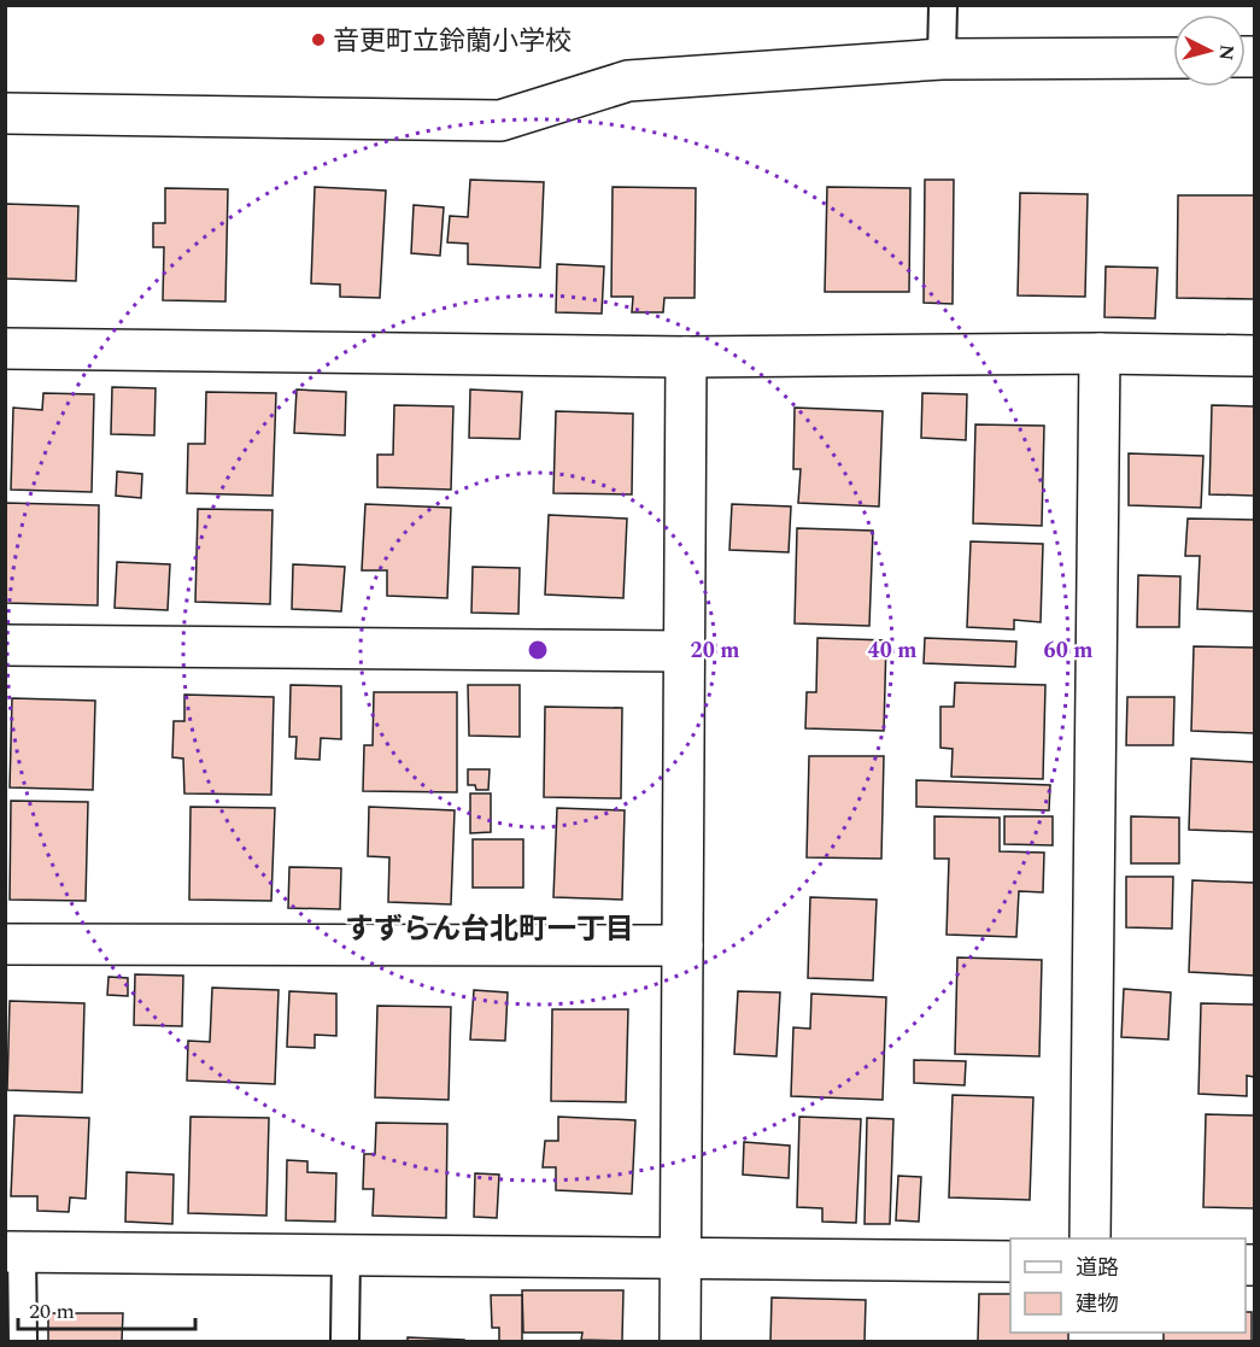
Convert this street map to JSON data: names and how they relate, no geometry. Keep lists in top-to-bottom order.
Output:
{
  "districts": ["すずらん台北町一丁目"],
  "places": ["音更町立鈴蘭小学校"],
  "legend": ["道路", "建物"],
  "scale_bar": "20 m",
  "north": "right",
  "rings": ["20 m", "40 m", "60 m"]
}
